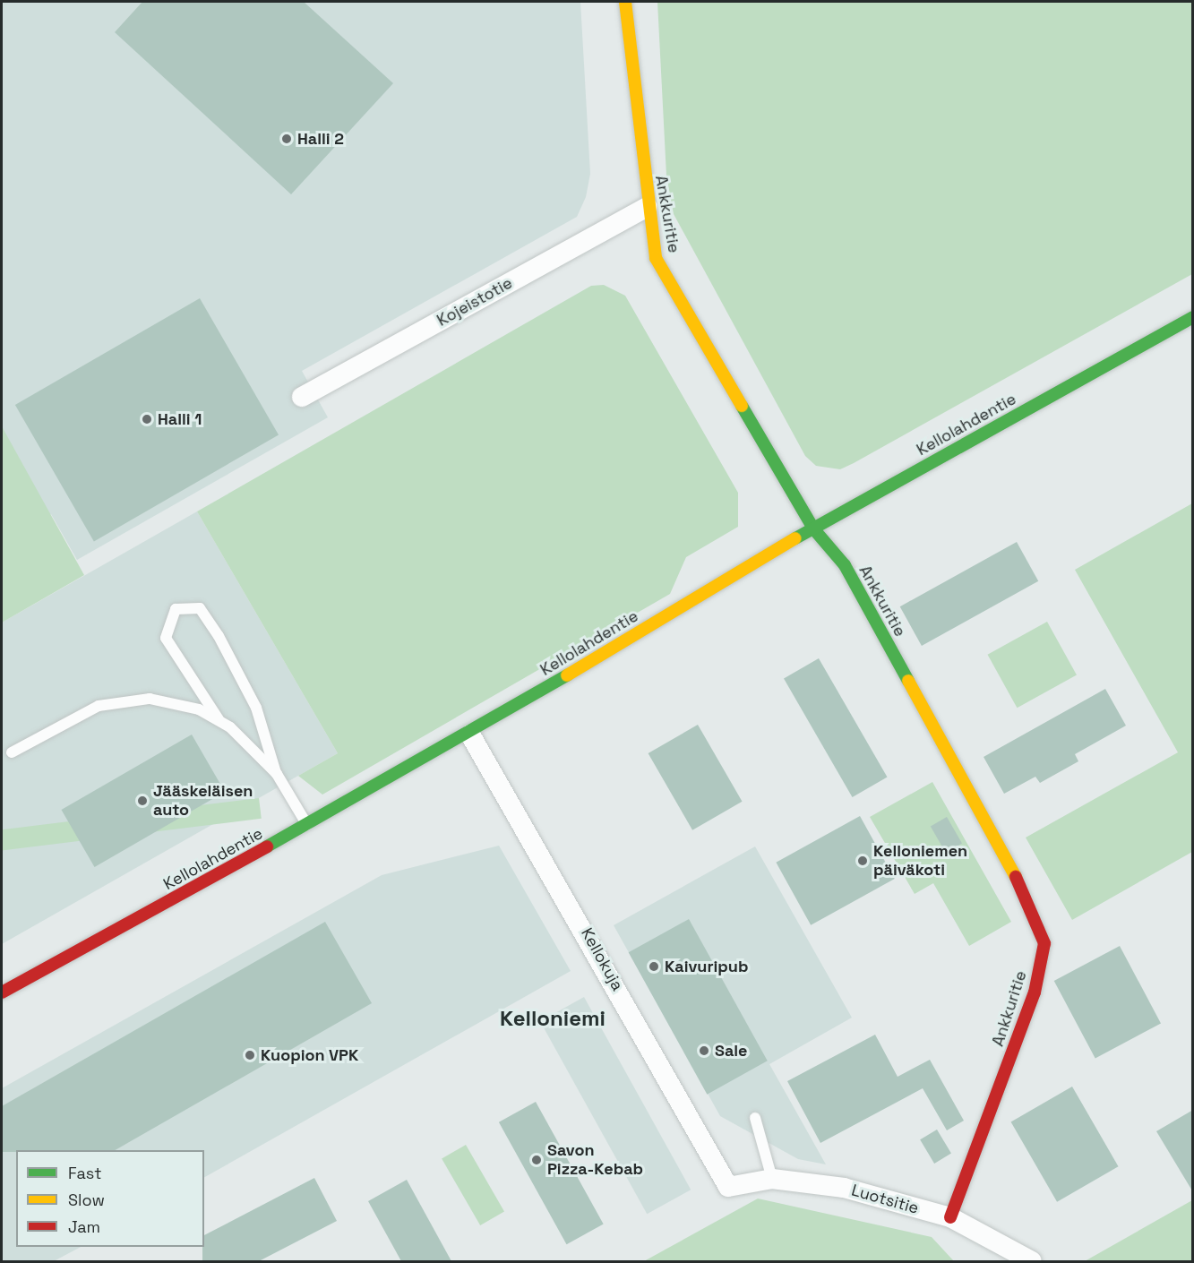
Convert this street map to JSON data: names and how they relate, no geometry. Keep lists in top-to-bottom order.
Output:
{
  "streets": {
    "street": [
      "Ankkuritie",
      "Kojeistotie",
      "Kellolahdentie",
      "Kellokuja",
      "Luotsitie"
    ]
  },
  "crossings": [
    ["Ankkuritie", "Kojeistotie"],
    ["Ankkuritie", "Kellolahdentie"],
    ["Ankkuritie", "Luotsitie"],
    ["Kellolahdentie", "Kellokuja"],
    ["Kellokuja", "Luotsitie"]
  ],
  "districts": ["Kelloniemi"],
  "places": [
    "Halli 2",
    "Halli 1",
    "Jääskeläisen auto",
    "Kelloniemen päiväkoti",
    "Kaivuripub",
    "Sale",
    "Kuopion VPK",
    "Savon Pizza-Kebab"
  ],
  "legend": ["Fast", "Slow", "Jam"]
}
